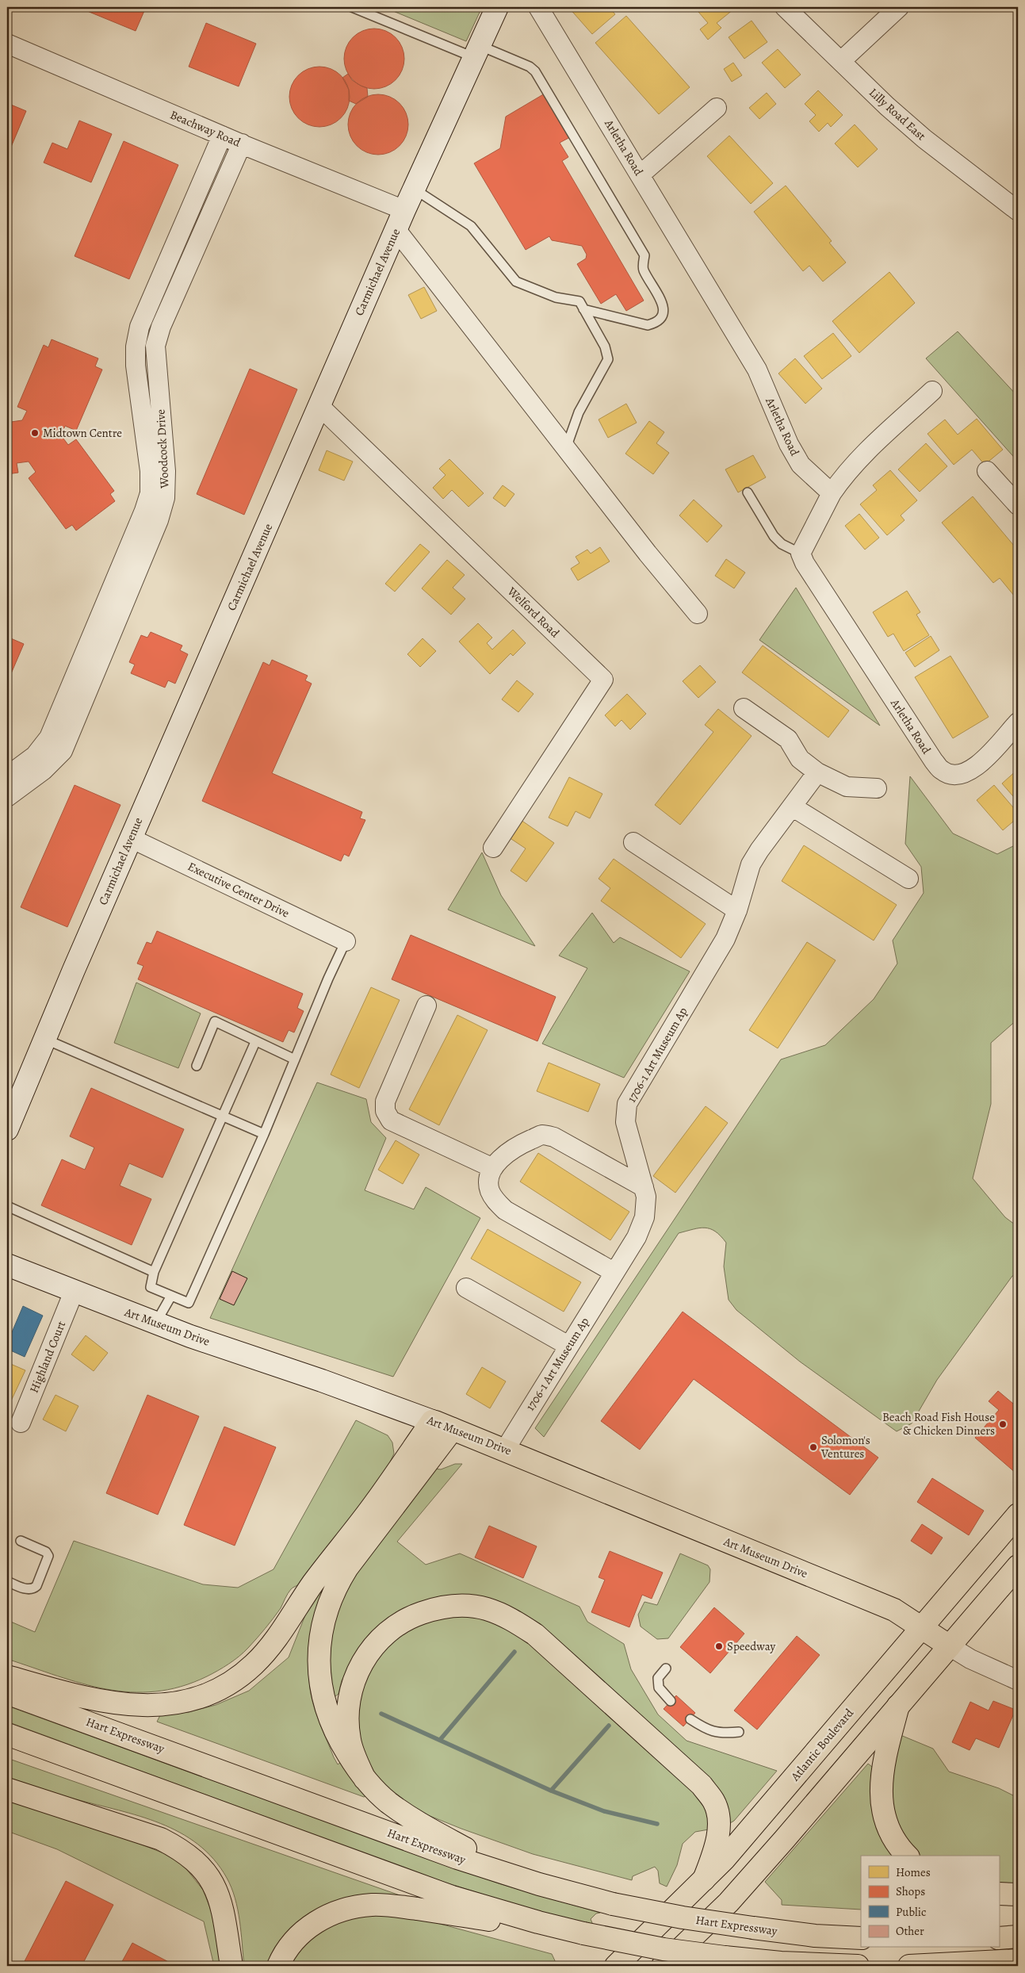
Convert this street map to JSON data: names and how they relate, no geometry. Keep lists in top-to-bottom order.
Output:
{
  "streets": {
    "main road": ["Art Museum Drive", "Hart Expressway", "Atlantic Boulevard"],
    "street": [
      "Lilly Road East",
      "Beachway Road",
      "Arletha Road",
      "Carmichael Avenue",
      "Woodcock Drive",
      "Welford Road",
      "Executive Center Drive",
      "1706-1 Art Museum Ap",
      "Highland Court"
    ]
  },
  "crossings": [
    ["Beachway Road", "Carmichael Avenue"],
    ["Beachway Road", "Woodcock Drive"],
    ["Carmichael Avenue", "Welford Road"],
    ["Carmichael Avenue", "Executive Center Drive"],
    ["1706-1 Art Museum Ap", "Art Museum Drive"],
    ["Art Museum Drive", "Highland Court"],
    ["Art Museum Drive", "Atlantic Boulevard"]
  ],
  "places": [
    "Midtown Centre",
    "Beach Road Fish House & Chicken Dinners",
    "Solomon's Ventures",
    "Speedway"
  ],
  "legend": [
    "Homes",
    "Shops",
    "Public",
    "Other"
  ]
}
